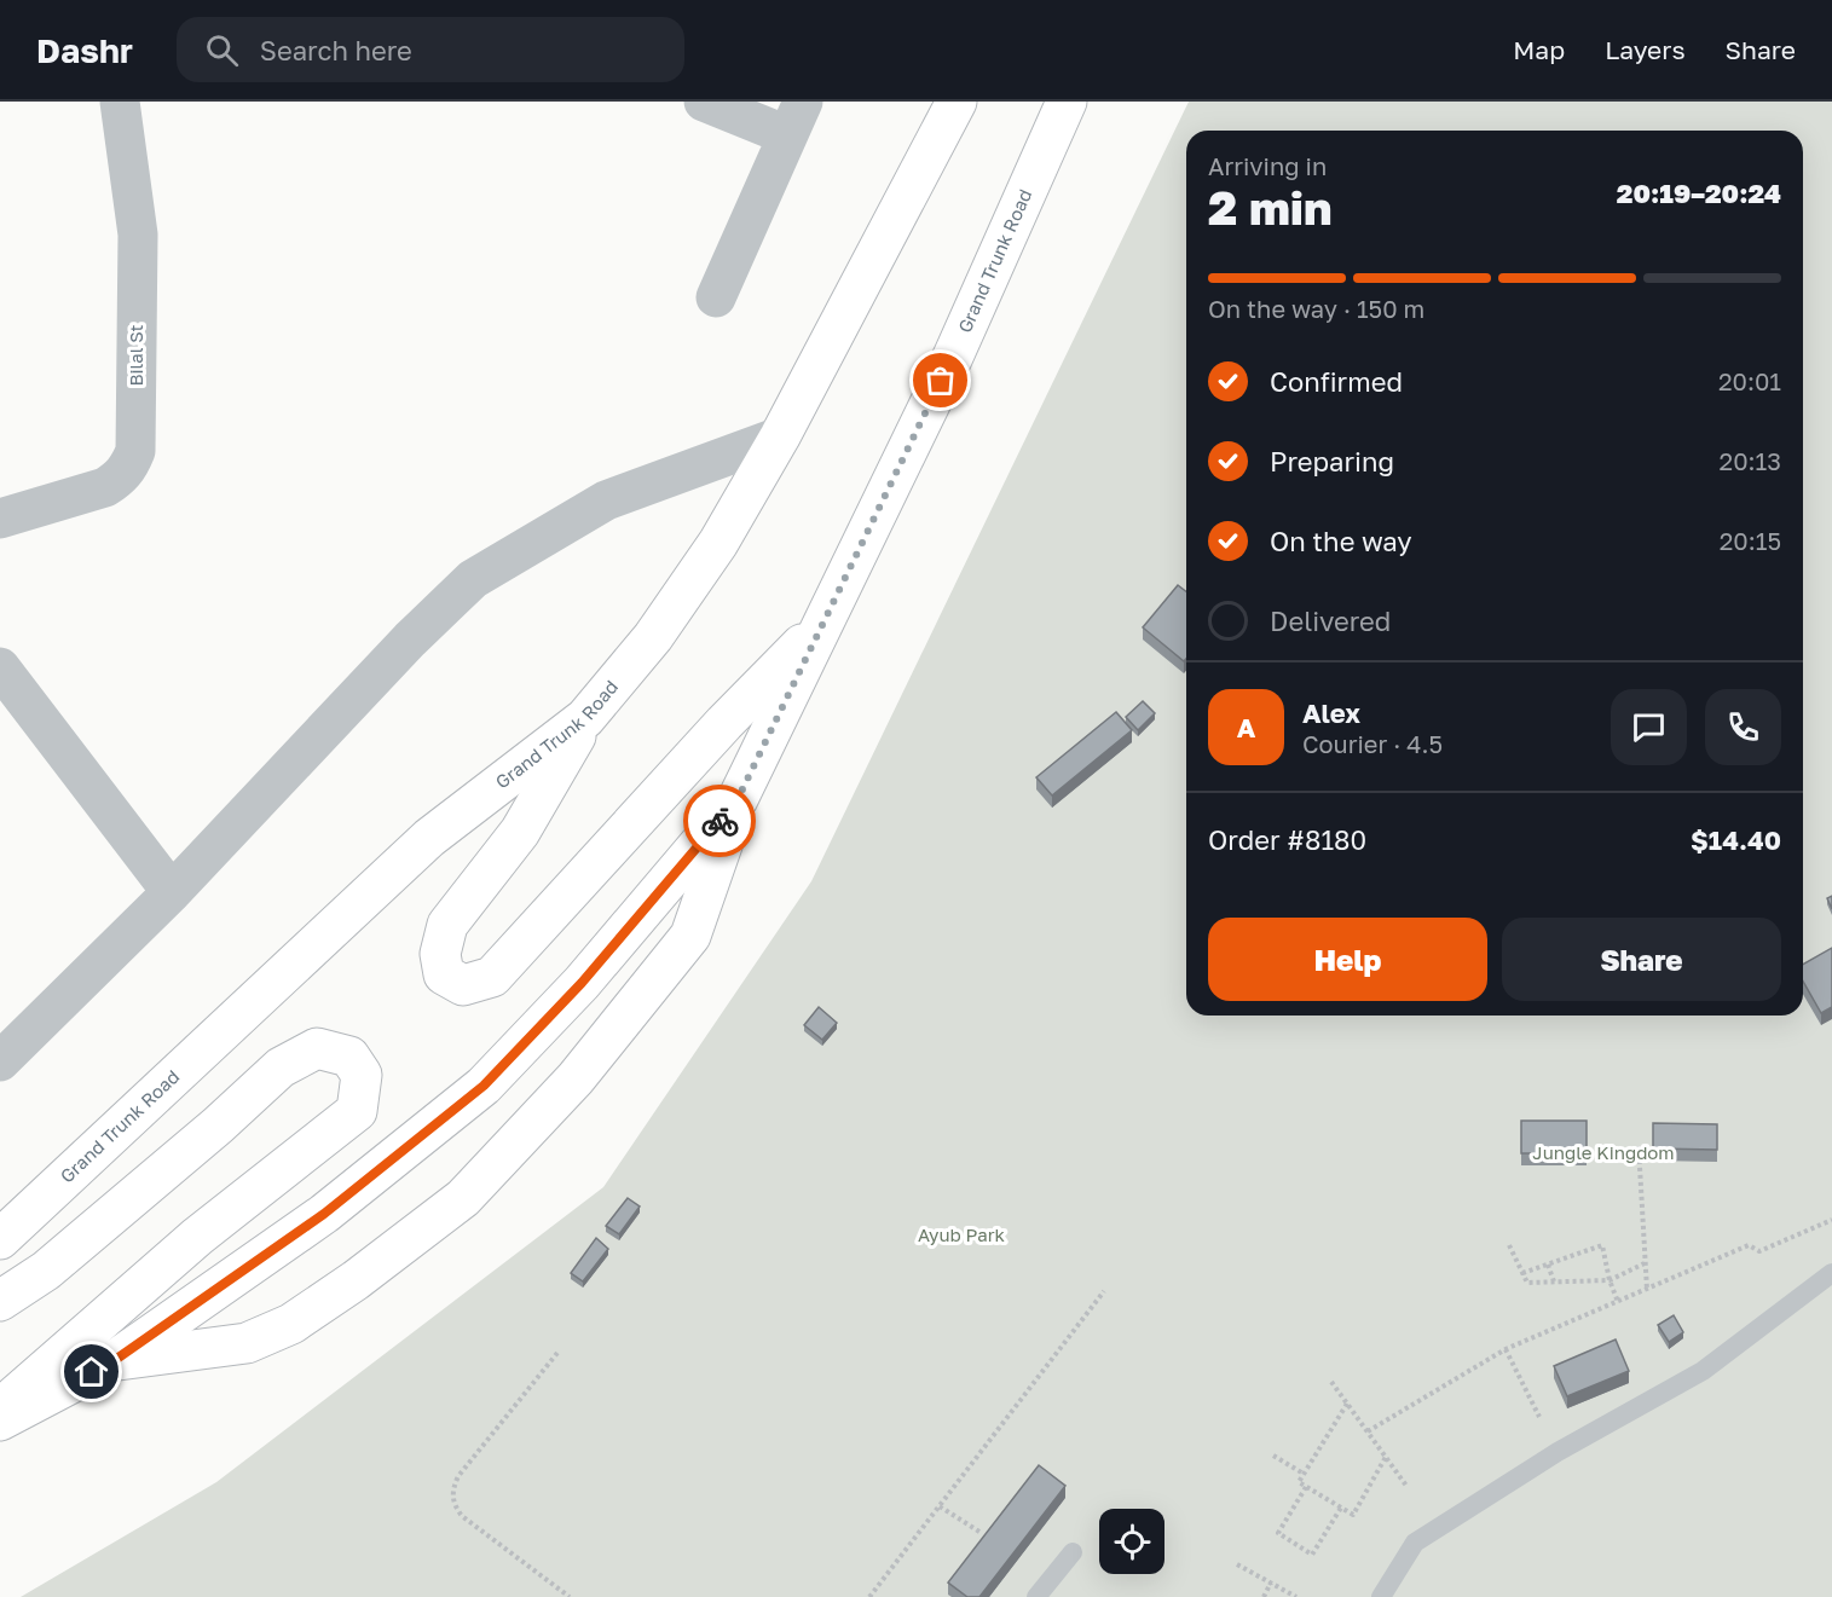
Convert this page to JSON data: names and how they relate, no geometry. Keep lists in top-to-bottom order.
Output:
{
  "streets": {
    "highway": ["Grand Trunk Road"],
    "street": ["Bilal St"]
  },
  "parks": ["Jungle Kingdom", "Ayub Park"],
  "page": {
    "header": "Dashr",
    "search": "Search here",
    "nav": ["Map", "Layers", "Share"],
    "heading": ["2 min", "Arriving in", "20:19–20:24"],
    "panel": [
      "Alex",
      "Courier · 4.5",
      "Order #8180",
      "$14.40"
    ],
    "bar": "On the way · 150 m",
    "list": [
      ["Confirmed", "20:01"],
      ["Preparing", "20:13"],
      ["On the way", "20:15"],
      "Delivered"
    ],
    "round": "A",
    "buttons": ["Help", "Share"]
  }
}
